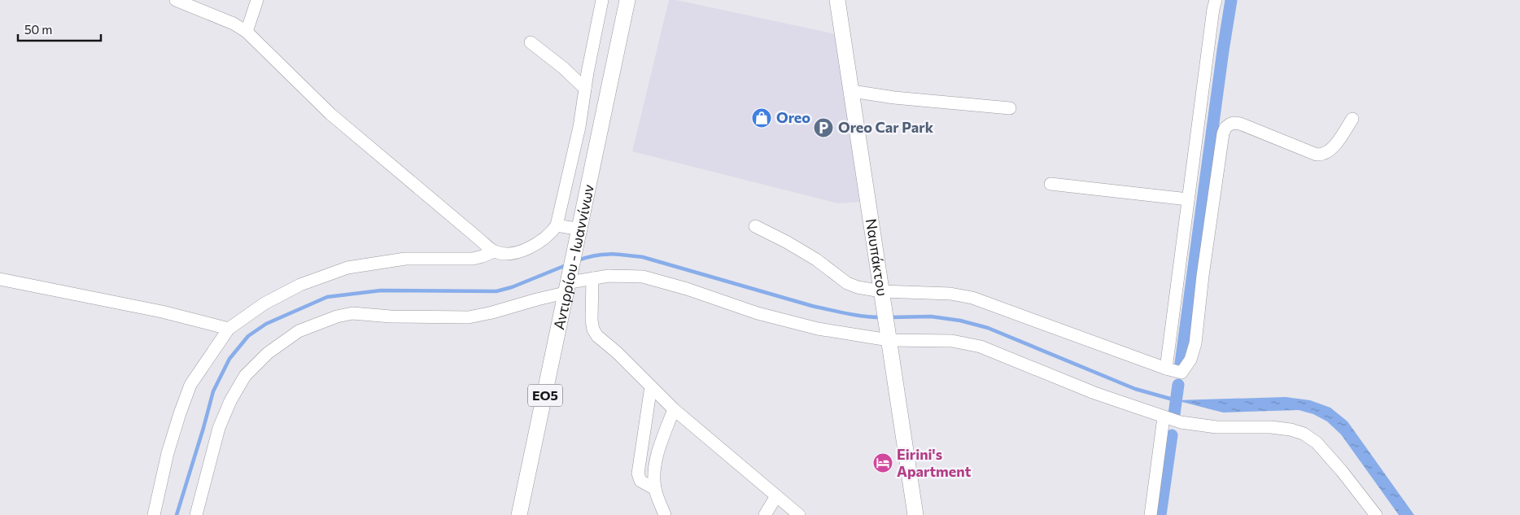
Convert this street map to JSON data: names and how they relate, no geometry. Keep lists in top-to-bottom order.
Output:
{
  "streets": {
    "main road": ["Αντιρρίου - Ιωαννίνων", "Ναυπάκτου", "ΕΟ5"]
  },
  "places": {
    "shop": ["Oreo"],
    "parking": ["Oreo Car Park"],
    "hotel": ["Eirini's Apartment"]
  },
  "scale_bar": "50 m"
}
